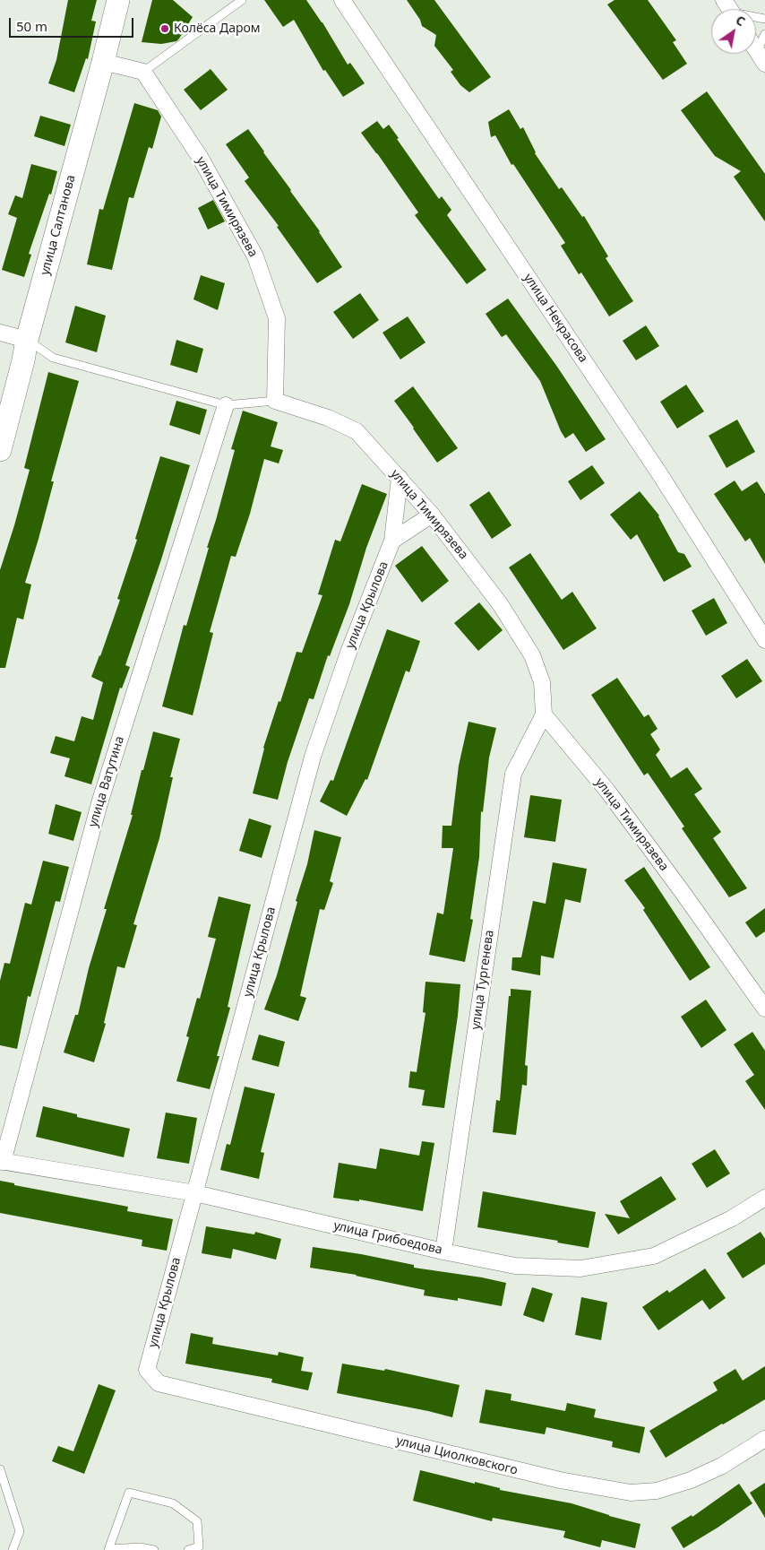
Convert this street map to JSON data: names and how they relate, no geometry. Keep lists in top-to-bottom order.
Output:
{
  "streets": {
    "main road": ["улица Салтанова"],
    "street": [
      "улица Тимирязева",
      "улица Некрасова",
      "улица Крылова",
      "улица Ватутина",
      "улица Тургенева",
      "улица Грибоедова",
      "улица Циолковского"
    ]
  },
  "crossings": [
    ["улица Тимирязева", "улица Крылова"],
    ["улица Тимирязева", "улица Тургенева"],
    ["улица Крылова", "улица Грибоедова"],
    ["улица Крылова", "улица Циолковского"],
    ["улица Ватутина", "улица Грибоедова"],
    ["улица Тургенева", "улица Грибоедова"]
  ],
  "places": ["Колёса Даром"],
  "scale_bar": "50 m",
  "north": "top right"
}
